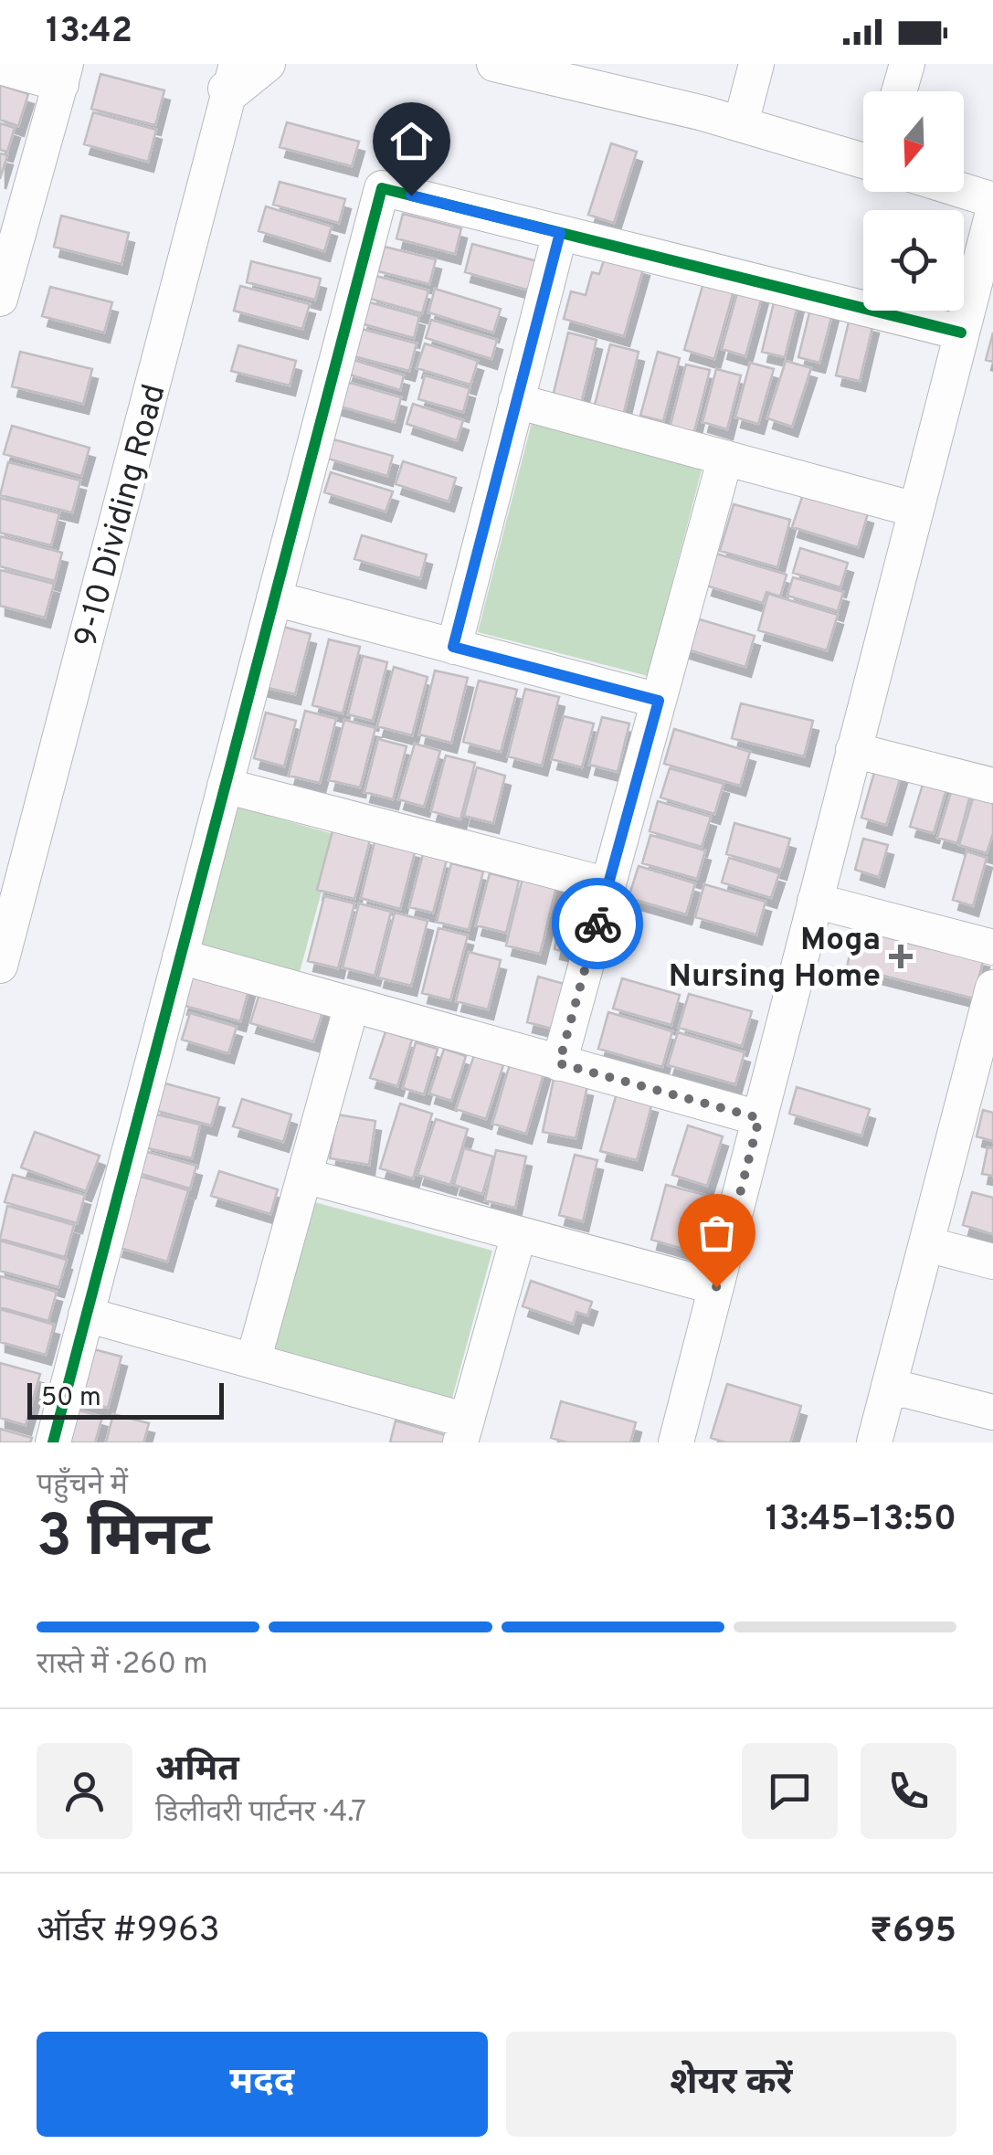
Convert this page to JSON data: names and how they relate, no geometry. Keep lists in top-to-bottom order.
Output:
{
  "streets": {
    "street": ["9-10 Dividing Road"]
  },
  "places": {
    "health": ["Moga Nursing Home"]
  },
  "scale_bar": "50 m",
  "north": "bottom",
  "page": {
    "status": "13:42",
    "scale": "50 m",
    "heading": ["3 मिनट", "पहुँचने में", "13:45–13:50"],
    "panel": [
      "अमित",
      "डिलीवरी पार्टनर · 4.7",
      "ऑर्डर #9963",
      "₹695"
    ],
    "bar": "रास्ते में · 260 m",
    "buttons": ["मदद", "शेयर करें"]
  }
}
